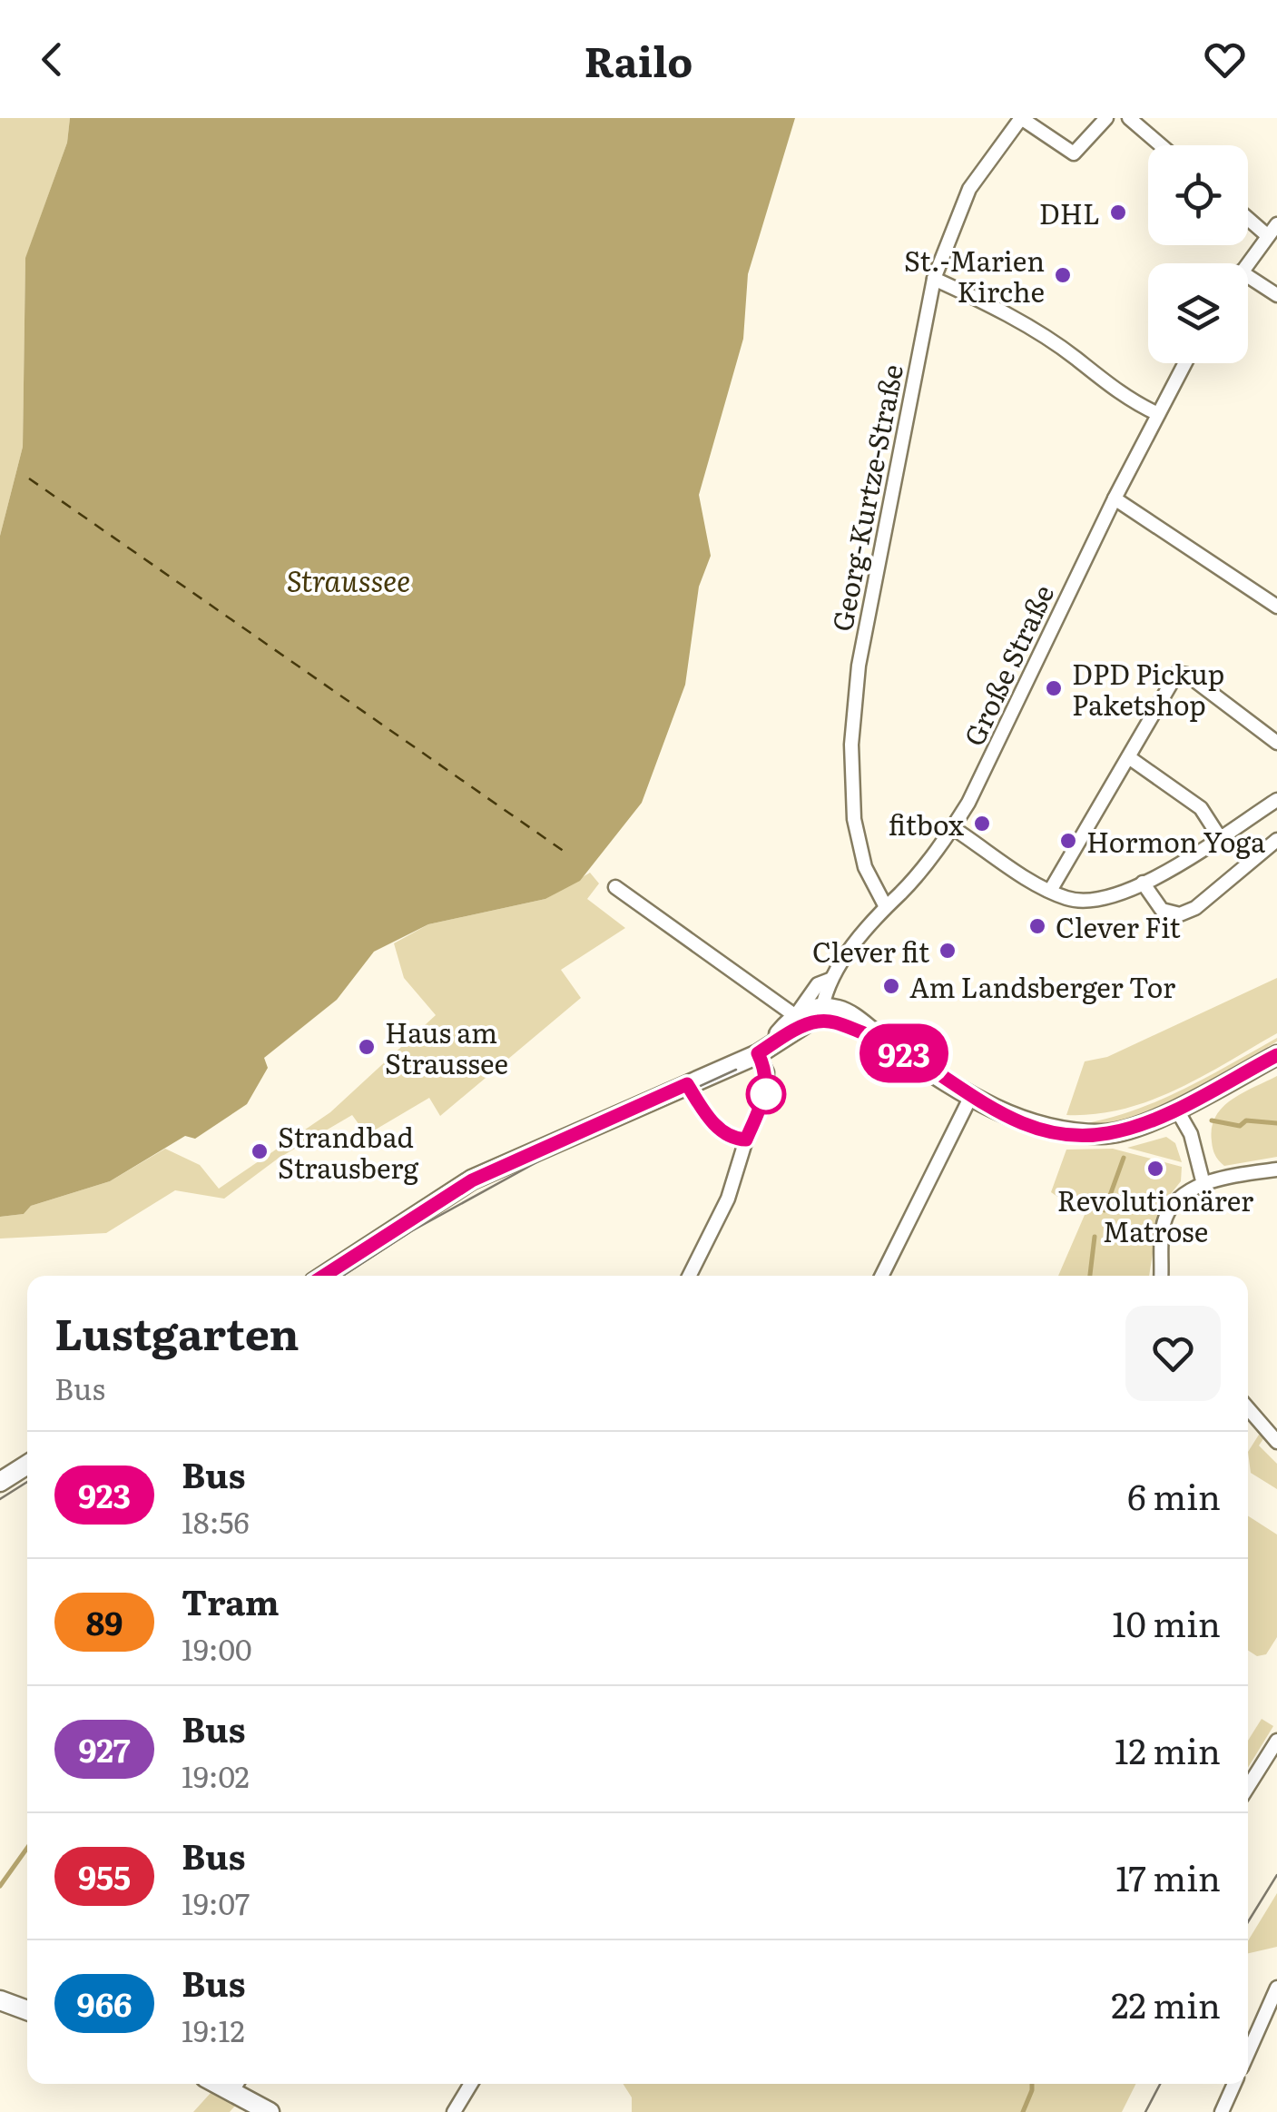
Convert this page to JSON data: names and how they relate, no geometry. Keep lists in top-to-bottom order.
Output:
{
  "streets": {
    "street": ["Georg-Kurtze-Straße", "Große Straße"]
  },
  "crossings": [
    ["Georg-Kurtze-Straße", "Große Straße"]
  ],
  "water": ["Straussee"],
  "places": [
    "DHL",
    "St.-Marien Kirche",
    "DPD Pickup Paketshop",
    "fitbox",
    "Hormon Yoga",
    "Clever Fit",
    "Clever fit",
    "Am Landsberger Tor",
    "Haus am Straussee",
    "Strandbad Strausberg",
    "Revolutionärer Matrose"
  ],
  "lines": ["bus line 923"],
  "page": {
    "header": "Railo",
    "on_map": "923",
    "heading": ["Lustgarten", "Bus"],
    "list": [
      {
        "mark": "923",
        "name": "Bus",
        "note": "18:56",
        "value": "6 min"
      },
      {
        "mark": "89",
        "name": "Tram",
        "note": "19:00",
        "value": "10 min"
      },
      {
        "mark": "927",
        "name": "Bus",
        "note": "19:02",
        "value": "12 min"
      },
      {
        "mark": "955",
        "name": "Bus",
        "note": "19:07",
        "value": "17 min"
      },
      {
        "mark": "966",
        "name": "Bus",
        "note": "19:12",
        "value": "22 min"
      }
    ]
  }
}
